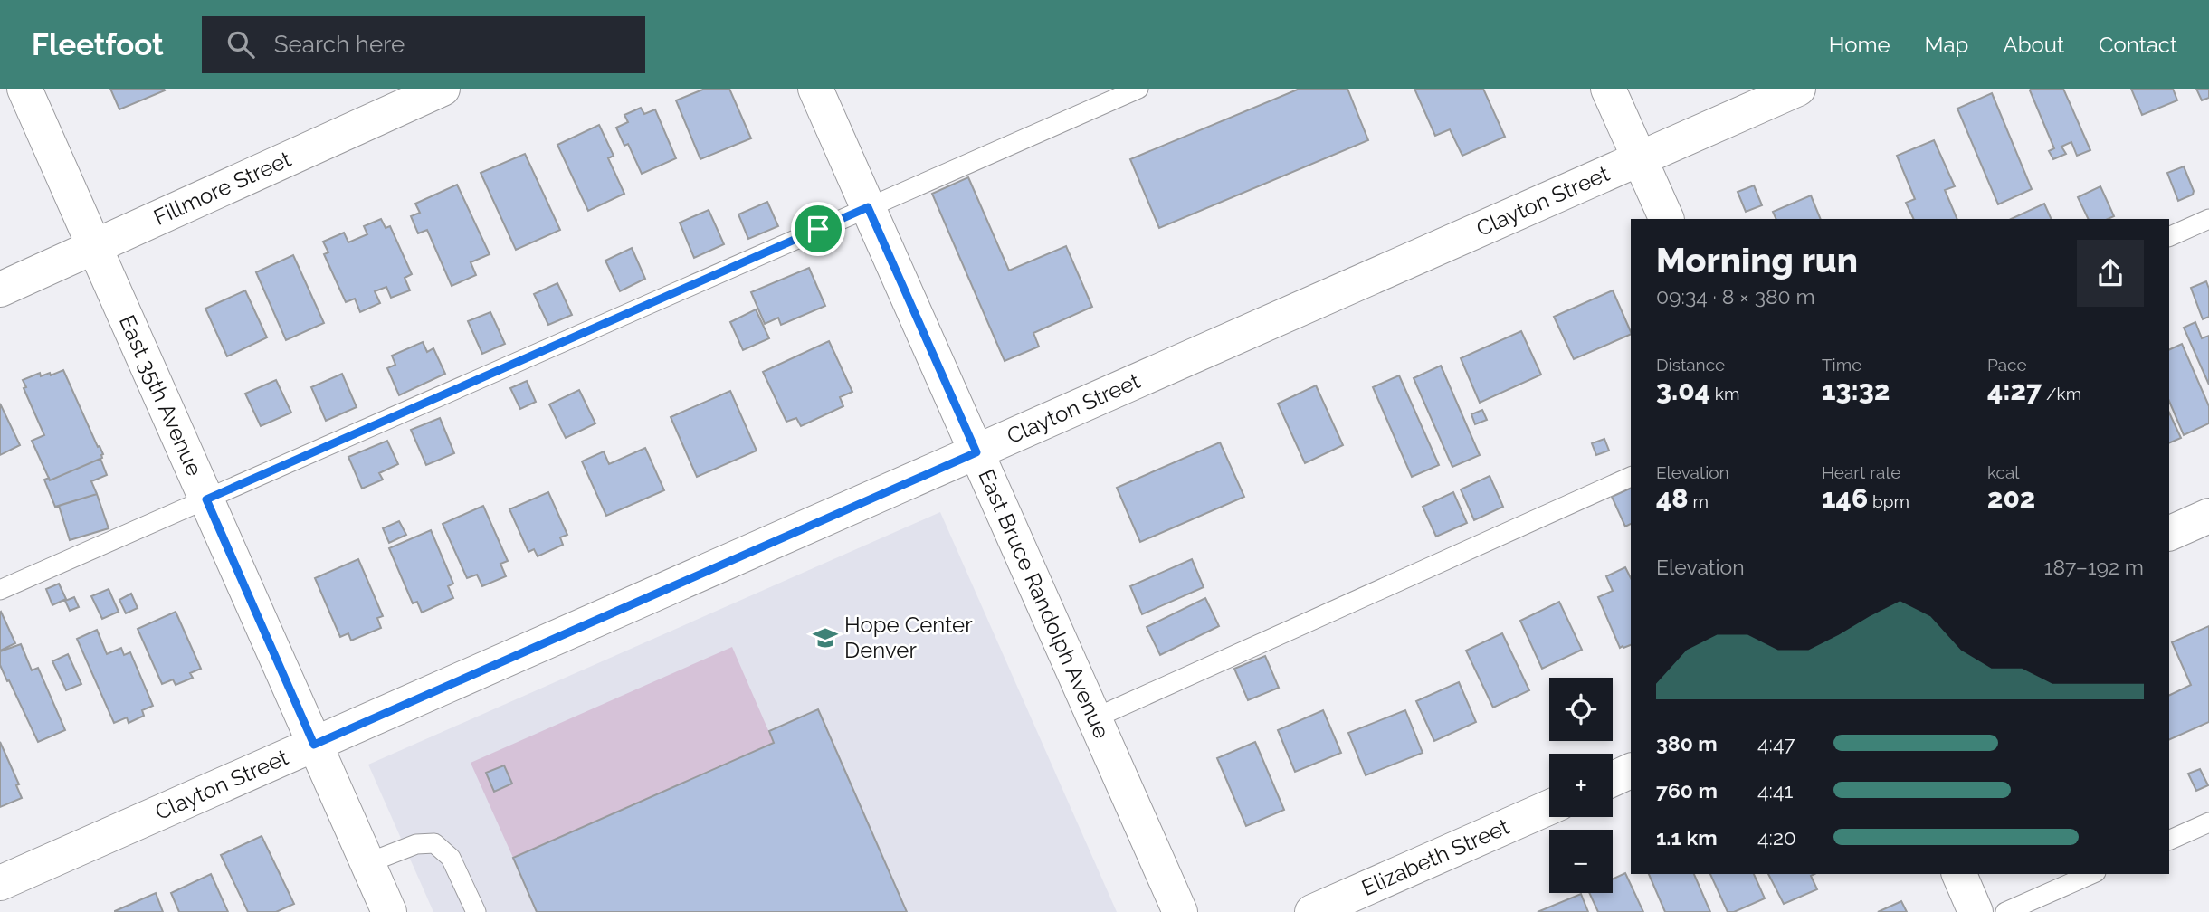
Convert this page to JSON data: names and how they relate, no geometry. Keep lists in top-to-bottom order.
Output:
{
  "streets": {
    "street": [
      "Fillmore Street",
      "Clayton Street",
      "East 35th Avenue",
      "East Bruce Randolph Avenue",
      "Elizabeth Street"
    ]
  },
  "crossings": [
    ["Fillmore Street", "East 35th Avenue"],
    ["Clayton Street", "East 35th Avenue"],
    ["Clayton Street", "East Bruce Randolph Avenue"]
  ],
  "places": {
    "school or university": ["Hope Center Denver"]
  },
  "page": {
    "header": "Fleetfoot",
    "search": "Search here",
    "nav": [
      "Home",
      "Map",
      "About",
      "Contact"
    ],
    "heading": ["Morning run", "09:34 · 8 × 380 m"],
    "stats": [
      ["Distance", "3.04 km"],
      ["Time", "13:32"],
      ["Pace", "4:27 /km"],
      ["Elevation", "48 m"],
      ["Heart rate", "146 bpm"],
      ["kcal", "202"]
    ],
    "chart": ["Elevation", "187–192 m"],
    "map_buttons": ["+", "−"],
    "list": [
      {
        "name": "380 m",
        "note": "4:47"
      },
      {
        "name": "760 m",
        "note": "4:41"
      },
      {
        "name": "1.1 km",
        "note": "4:20"
      }
    ]
  }
}
